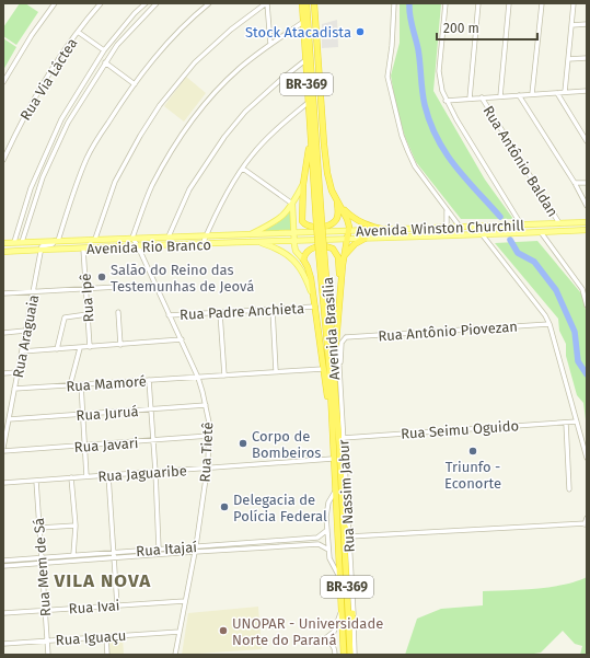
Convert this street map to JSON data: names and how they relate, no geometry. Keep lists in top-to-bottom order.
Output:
{
  "streets": {
    "highway": ["BR-369", "Avenida Brasília"],
    "main road": ["Avenida Winston Churchill", "Avenida Rio Branco"],
    "street": [
      "Rua Via Láctea",
      "Rua Antônio Baldan",
      "Rua Ipê",
      "Rua Padre Anchieta",
      "Rua Antônio Piovezan",
      "Rua Araguaia",
      "Rua Mamoré",
      "Rua Juruá",
      "Rua Seimu Oguido",
      "Rua Javari",
      "Rua Tietê",
      "Rua Jaguaribe",
      "Rua Nassim Jabur",
      "Rua Itajaí",
      "Rua Mem de Sá",
      "Rua Ivai",
      "Rua Iguaçu"
    ]
  },
  "crossings": [
    ["Rua Antônio Baldan", "Avenida Winston Churchill"],
    ["Avenida Winston Churchill", "Avenida Rio Branco"],
    ["Avenida Rio Branco", "Rua Ipê"],
    ["Avenida Rio Branco", "Rua Araguaia"],
    ["Avenida Rio Branco", "Rua Tietê"],
    ["Rua Padre Anchieta", "Rua Tietê"],
    ["Avenida Brasília", "Rua Jaguaribe"],
    ["Avenida Brasília", "Rua Nassim Jabur"],
    ["Rua Antônio Piovezan", "Rua Nassim Jabur"],
    ["Rua Araguaia", "Rua Mamoré"],
    ["Rua Araguaia", "Rua Juruá"],
    ["Rua Mamoré", "Rua Tietê"],
    ["Rua Juruá", "Rua Tietê"],
    ["Rua Seimu Oguido", "Rua Nassim Jabur"],
    ["Rua Javari", "Rua Tietê"],
    ["Rua Tietê", "Rua Jaguaribe"],
    ["Rua Tietê", "Rua Itajaí"],
    ["Rua Tietê", "Rua Ivai"],
    ["Rua Tietê", "Rua Iguaçu"],
    ["Rua Jaguaribe", "Rua Mem de Sá"],
    ["Rua Itajaí", "Rua Mem de Sá"],
    ["Rua Mem de Sá", "Rua Ivai"],
    ["Rua Mem de Sá", "Rua Iguaçu"]
  ],
  "districts": ["VILA NOVA"],
  "places": [
    "Stock Atacadista",
    "Salão do Reino das Testemunhas de Jeová",
    "Corpo de Bombeiros",
    "Triunfo - Econorte",
    "Delegacia de Polícia Federal",
    "UNOPAR - Universidade Norte do Paraná"
  ],
  "scale_bar": "200 m"
}
